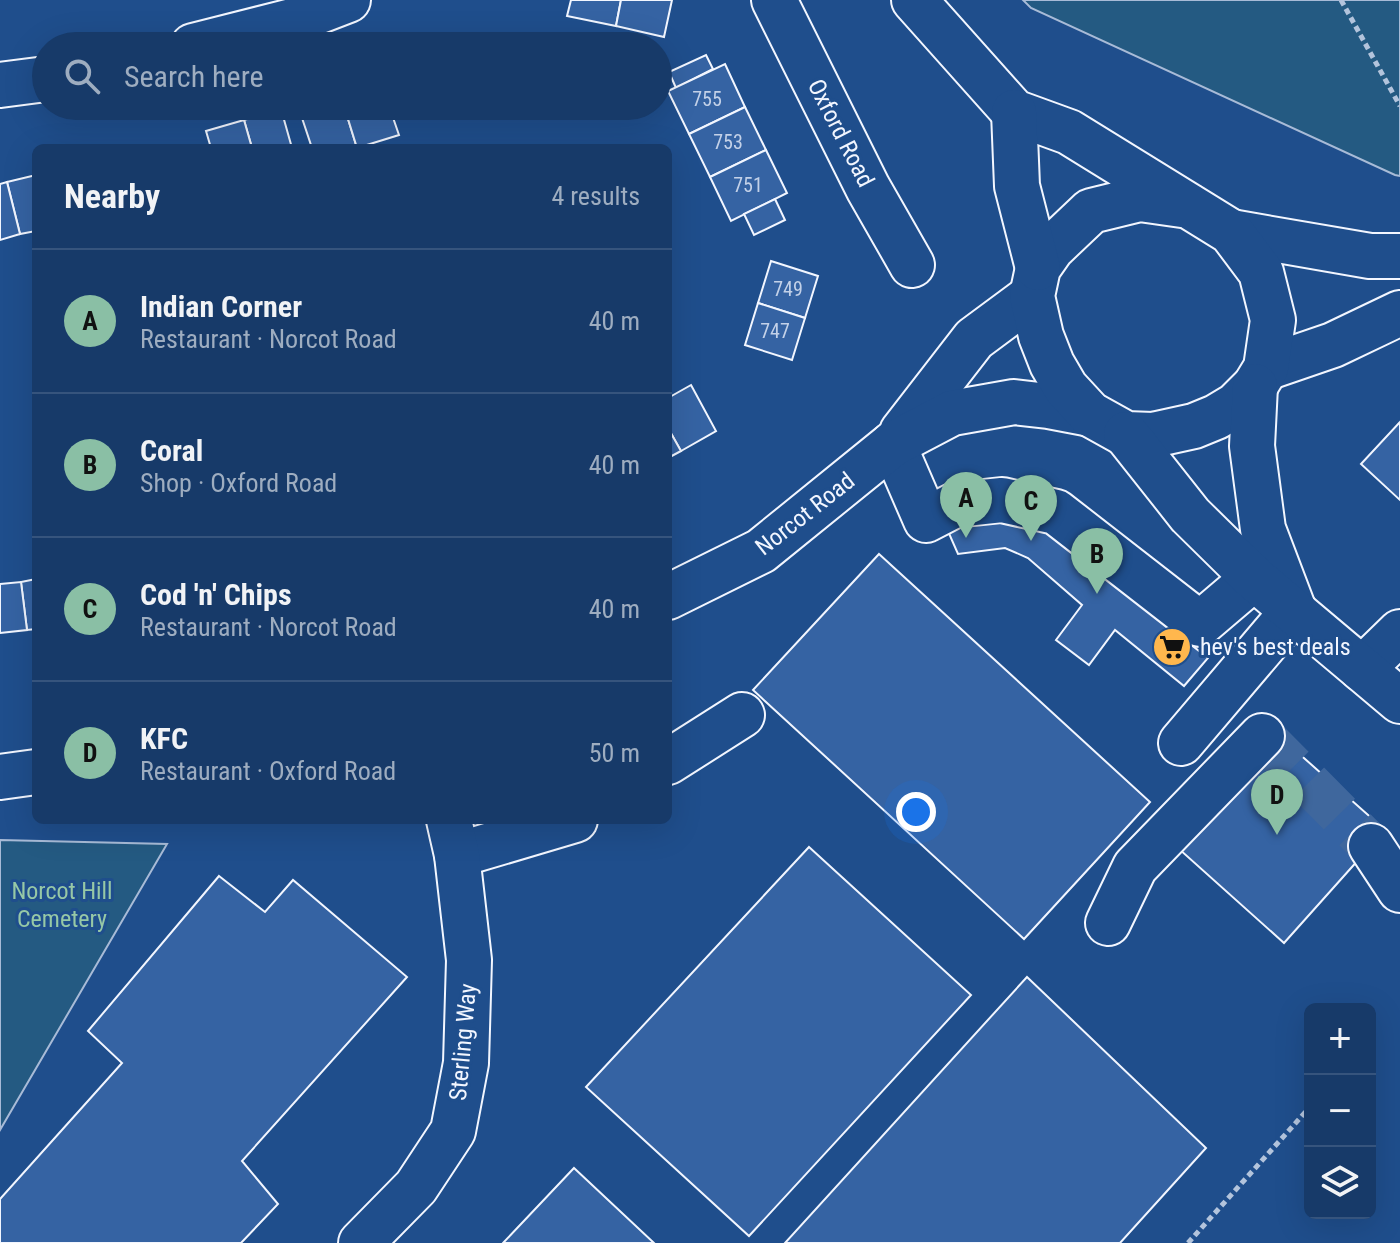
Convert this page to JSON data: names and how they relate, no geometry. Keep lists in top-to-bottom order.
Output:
{
  "streets": {
    "street": ["Oxford Road", "Norcot Road", "Sterling Way"]
  },
  "parks": ["Norcot Hill Cemetery"],
  "places": {
    "supermarket": ["hev's best deals"]
  },
  "house_numbers": [
    "755",
    "753",
    "751",
    "749",
    "747"
  ],
  "page": {
    "search": "Search here",
    "heading": ["Nearby", "4 results"],
    "list": [
      {
        "mark": "A",
        "name": "Indian Corner",
        "note": "Restaurant · Norcot Road",
        "value": "40 m"
      },
      {
        "mark": "B",
        "name": "Coral",
        "note": "Shop · Oxford Road",
        "value": "40 m"
      },
      {
        "mark": "C",
        "name": "Cod 'n' Chips",
        "note": "Restaurant · Norcot Road",
        "value": "40 m"
      },
      {
        "mark": "D",
        "name": "KFC",
        "note": "Restaurant · Oxford Road",
        "value": "50 m"
      }
    ],
    "pins": [
      "A",
      "C",
      "B",
      "D"
    ],
    "map_buttons": ["+", "−"]
  }
}
